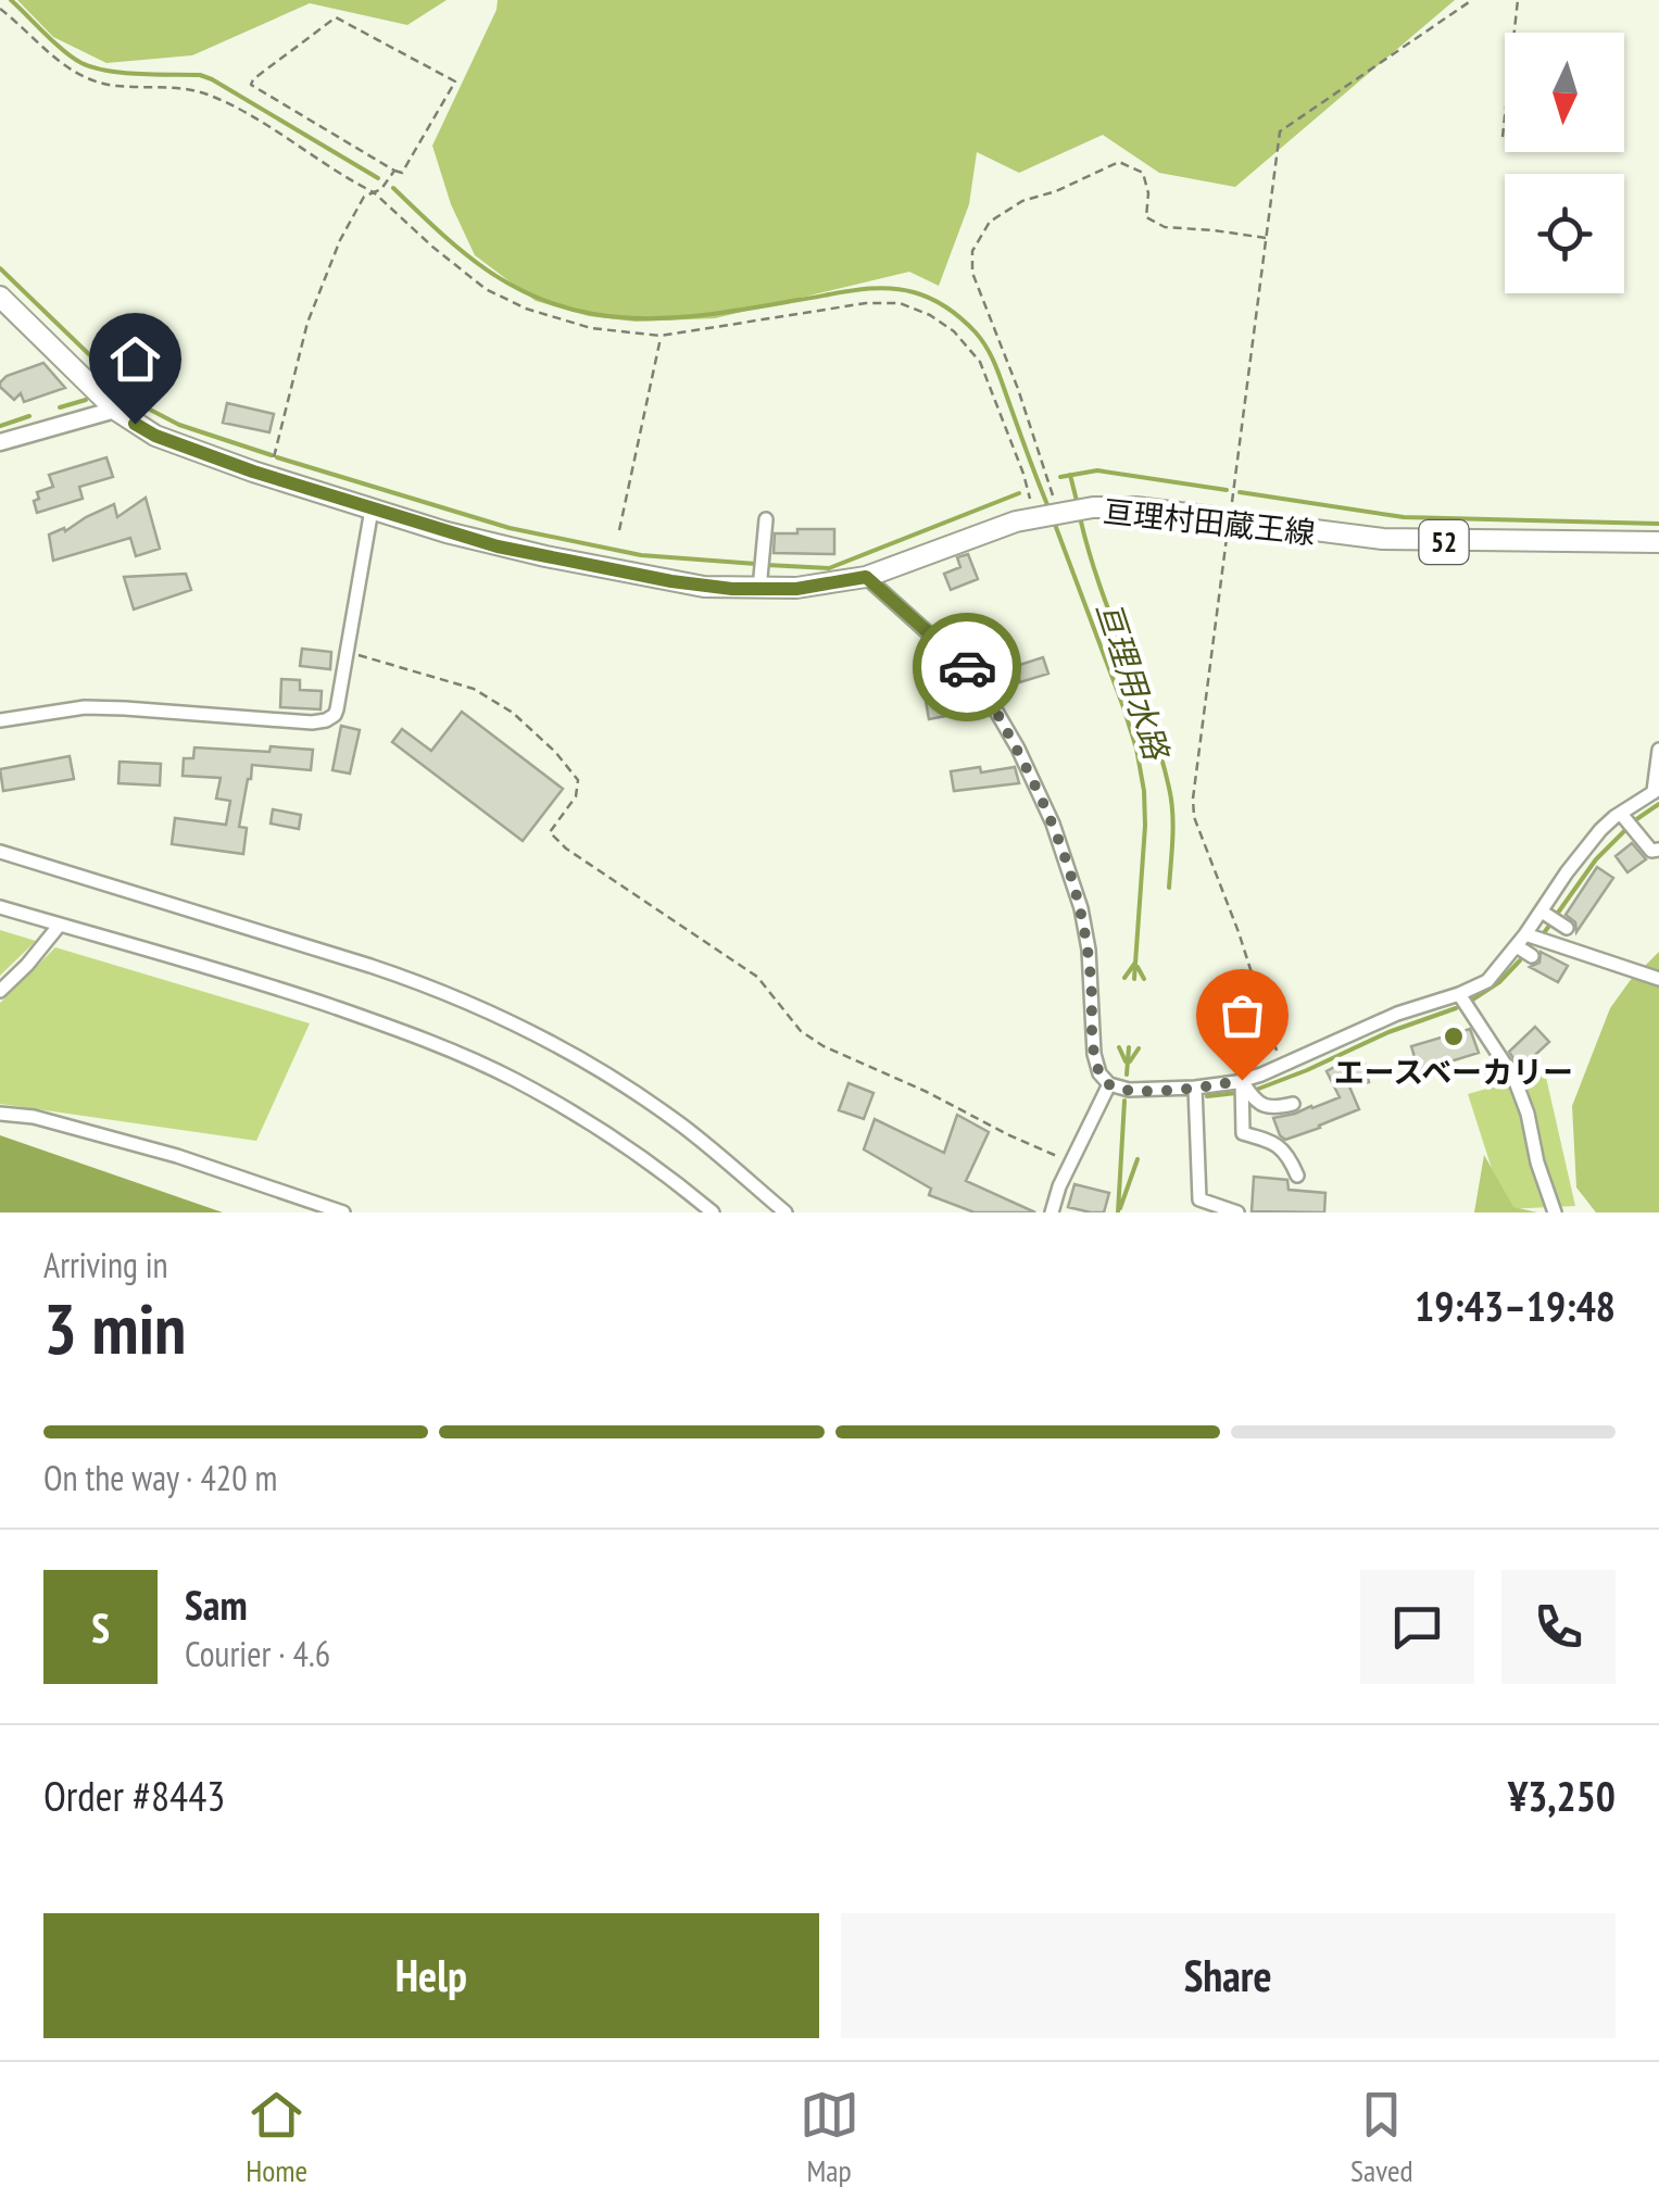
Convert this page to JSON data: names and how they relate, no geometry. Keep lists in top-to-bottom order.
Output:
{
  "streets": {
    "main road": ["亘理村田蔵王線", "52"]
  },
  "water": ["亘理用水路"],
  "places": ["エースベーカリー"],
  "north": "bottom",
  "page": {
    "heading": ["3 min", "Arriving in", "19:43–19:48"],
    "panel": [
      "Sam",
      "Courier · 4.6",
      "Order #8443",
      "¥3,250"
    ],
    "bar": "On the way · 420 m",
    "round": "S",
    "buttons": ["Help", "Share"],
    "tabs": ["Home", "Map", "Saved"]
  }
}
